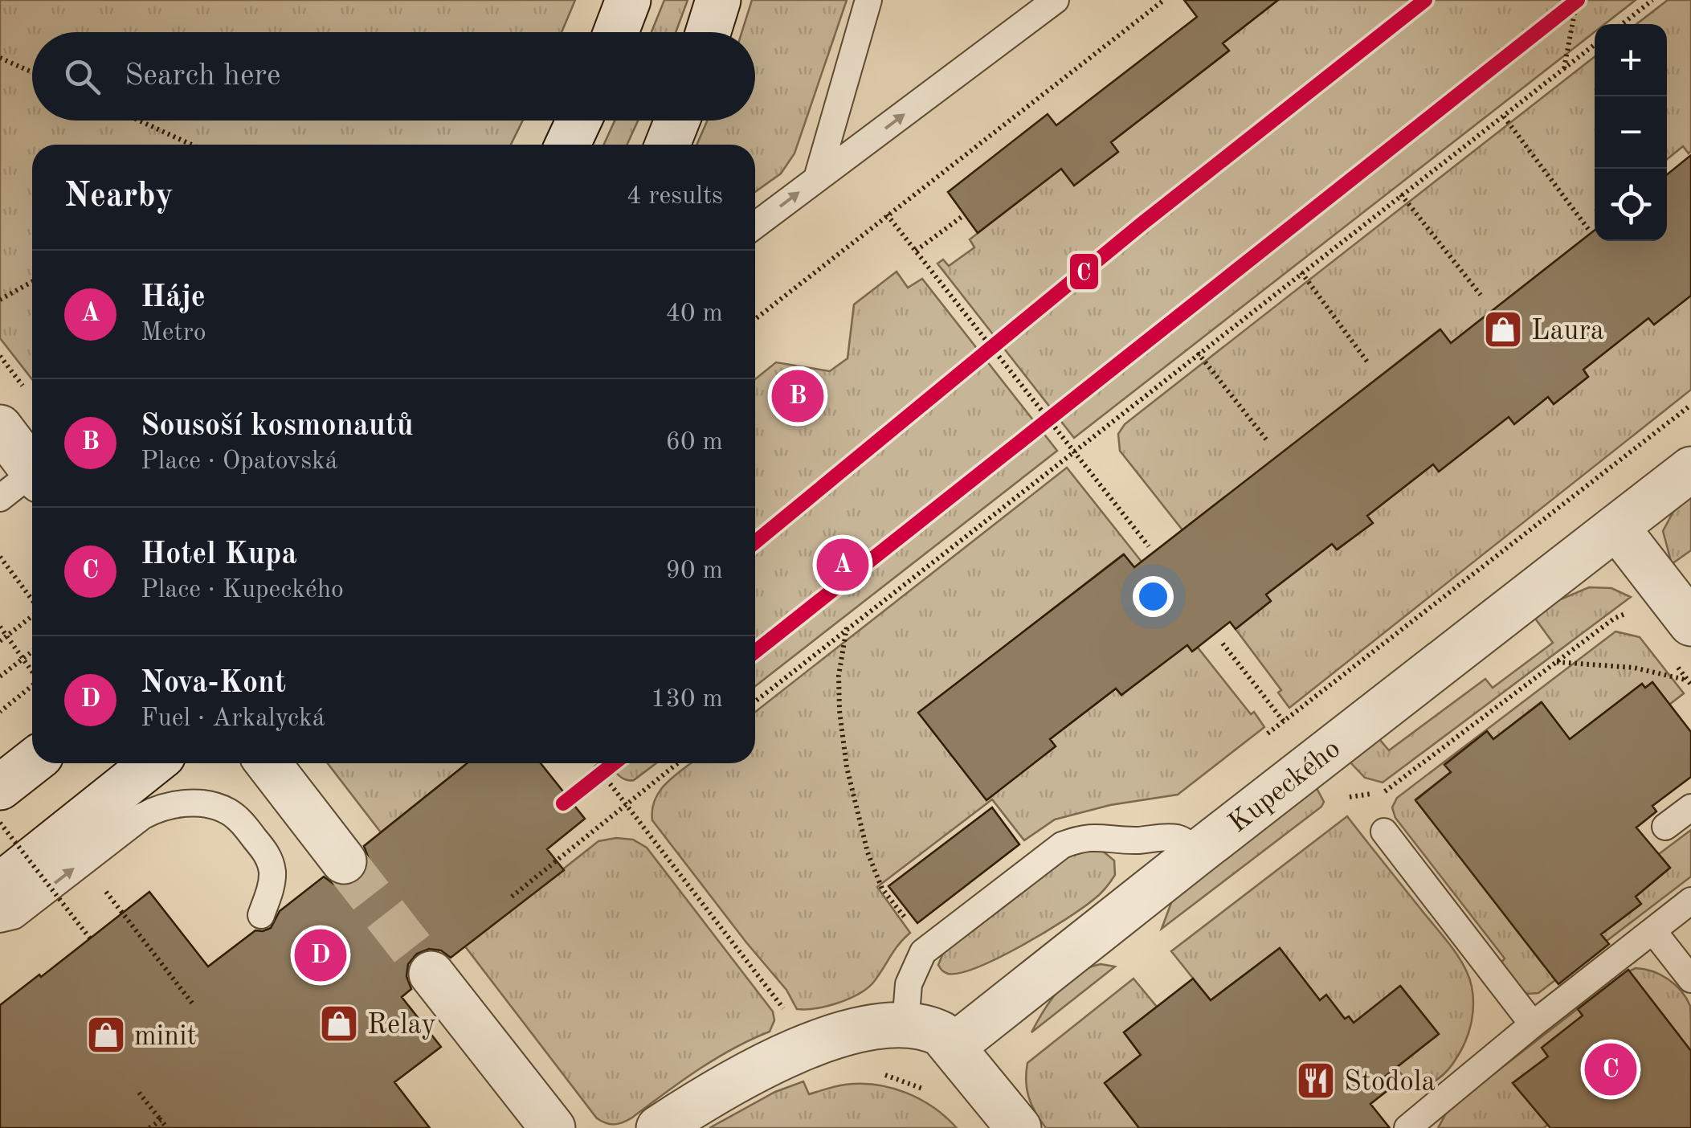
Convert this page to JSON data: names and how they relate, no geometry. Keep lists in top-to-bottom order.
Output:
{
  "streets": {
    "street": ["Kupeckého"]
  },
  "places": {
    "shop": ["Laura", "Relay", "minit"],
    "restaurant": ["Stodola"]
  },
  "lines": ["transit line C"],
  "page": {
    "map_buttons": ["+", "−"],
    "search": "Search here",
    "heading": ["Nearby", "4 results"],
    "list": [
      {
        "mark": "A",
        "name": "Háje",
        "note": "Metro",
        "value": "40 m"
      },
      {
        "mark": "B",
        "name": "Sousoší kosmonautů",
        "note": "Place · Opatovská",
        "value": "60 m"
      },
      {
        "mark": "C",
        "name": "Hotel Kupa",
        "note": "Place · Kupeckého",
        "value": "90 m"
      },
      {
        "mark": "D",
        "name": "Nova-Kont",
        "note": "Fuel · Arkalycká",
        "value": "130 m"
      }
    ],
    "pins": [
      "B",
      "A",
      "D",
      "C"
    ]
  }
}
